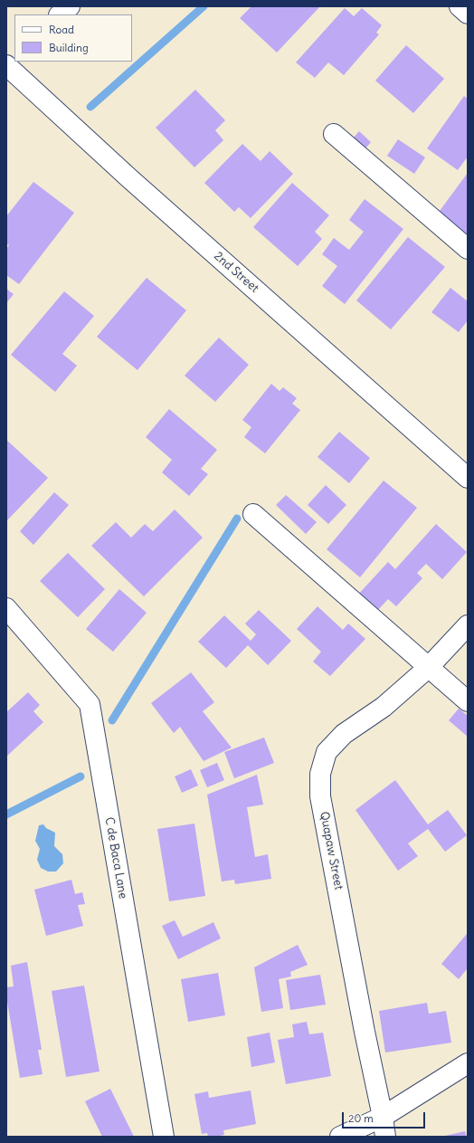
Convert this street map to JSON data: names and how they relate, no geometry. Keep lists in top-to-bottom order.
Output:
{
  "streets": {
    "street": ["2nd Street", "Quapaw Street", "C de Baca Lane"]
  },
  "legend": ["Road", "Building"],
  "scale_bar": "20 m"
}
